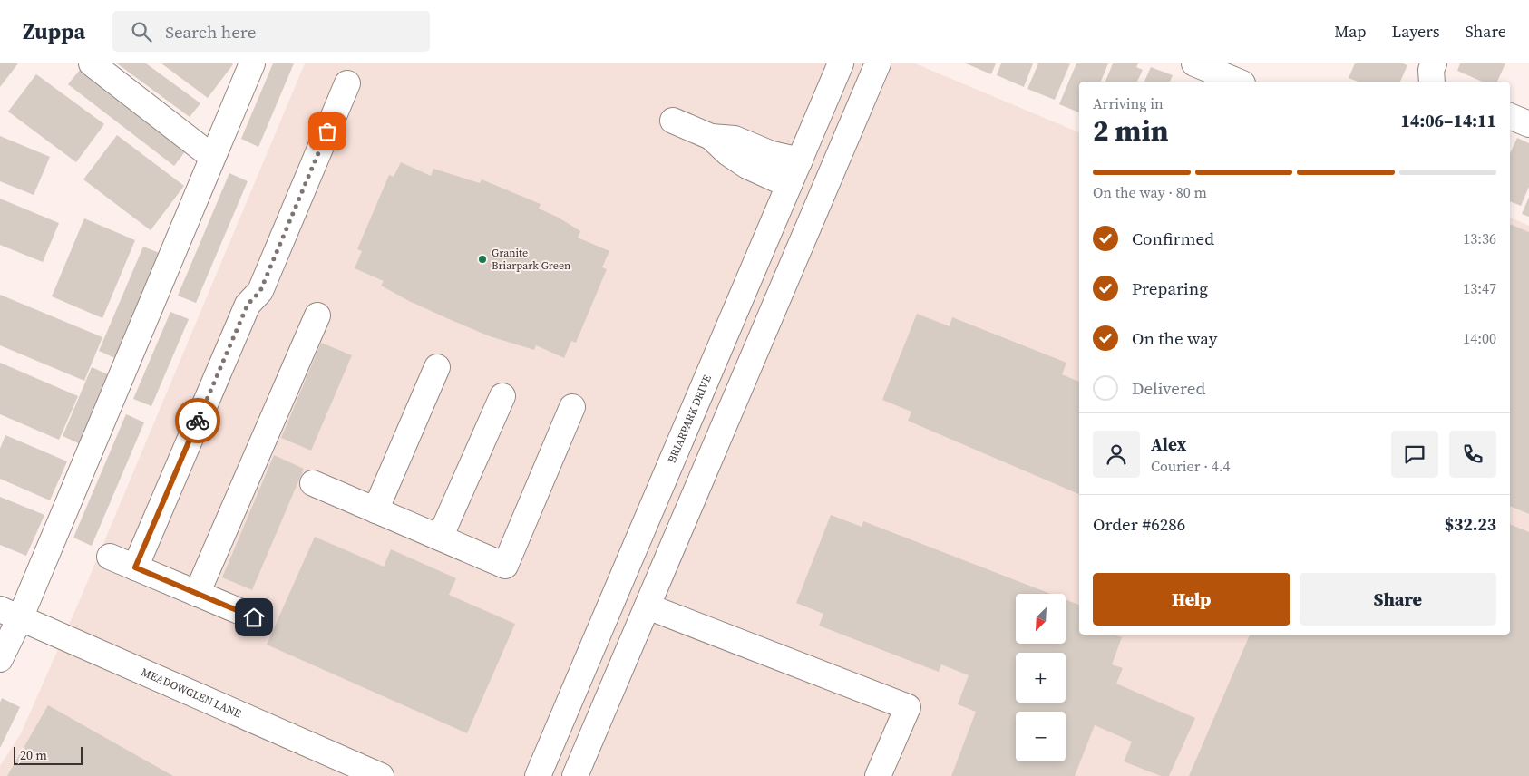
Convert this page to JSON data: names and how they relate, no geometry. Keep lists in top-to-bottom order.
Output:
{
  "streets": {
    "street": ["BRIARPARK DRIVE", "MEADOWGLEN LANE"]
  },
  "places": ["Granite Briarpark Green"],
  "scale_bar": "20 m",
  "north": "bottom left",
  "page": {
    "header": "Zuppa",
    "search": "Search here",
    "nav": ["Map", "Layers", "Share"],
    "heading": ["2 min", "Arriving in", "14:06–14:11"],
    "panel": [
      "Alex",
      "Courier · 4.4",
      "Order #6286",
      "$32.23"
    ],
    "bar": "On the way · 80 m",
    "list": [
      ["Confirmed", "13:36"],
      ["Preparing", "13:47"],
      ["On the way", "14:00"],
      "Delivered"
    ],
    "buttons": ["Help", "Share"],
    "map_buttons": ["+", "−"],
    "scale": "20 m"
  }
}
